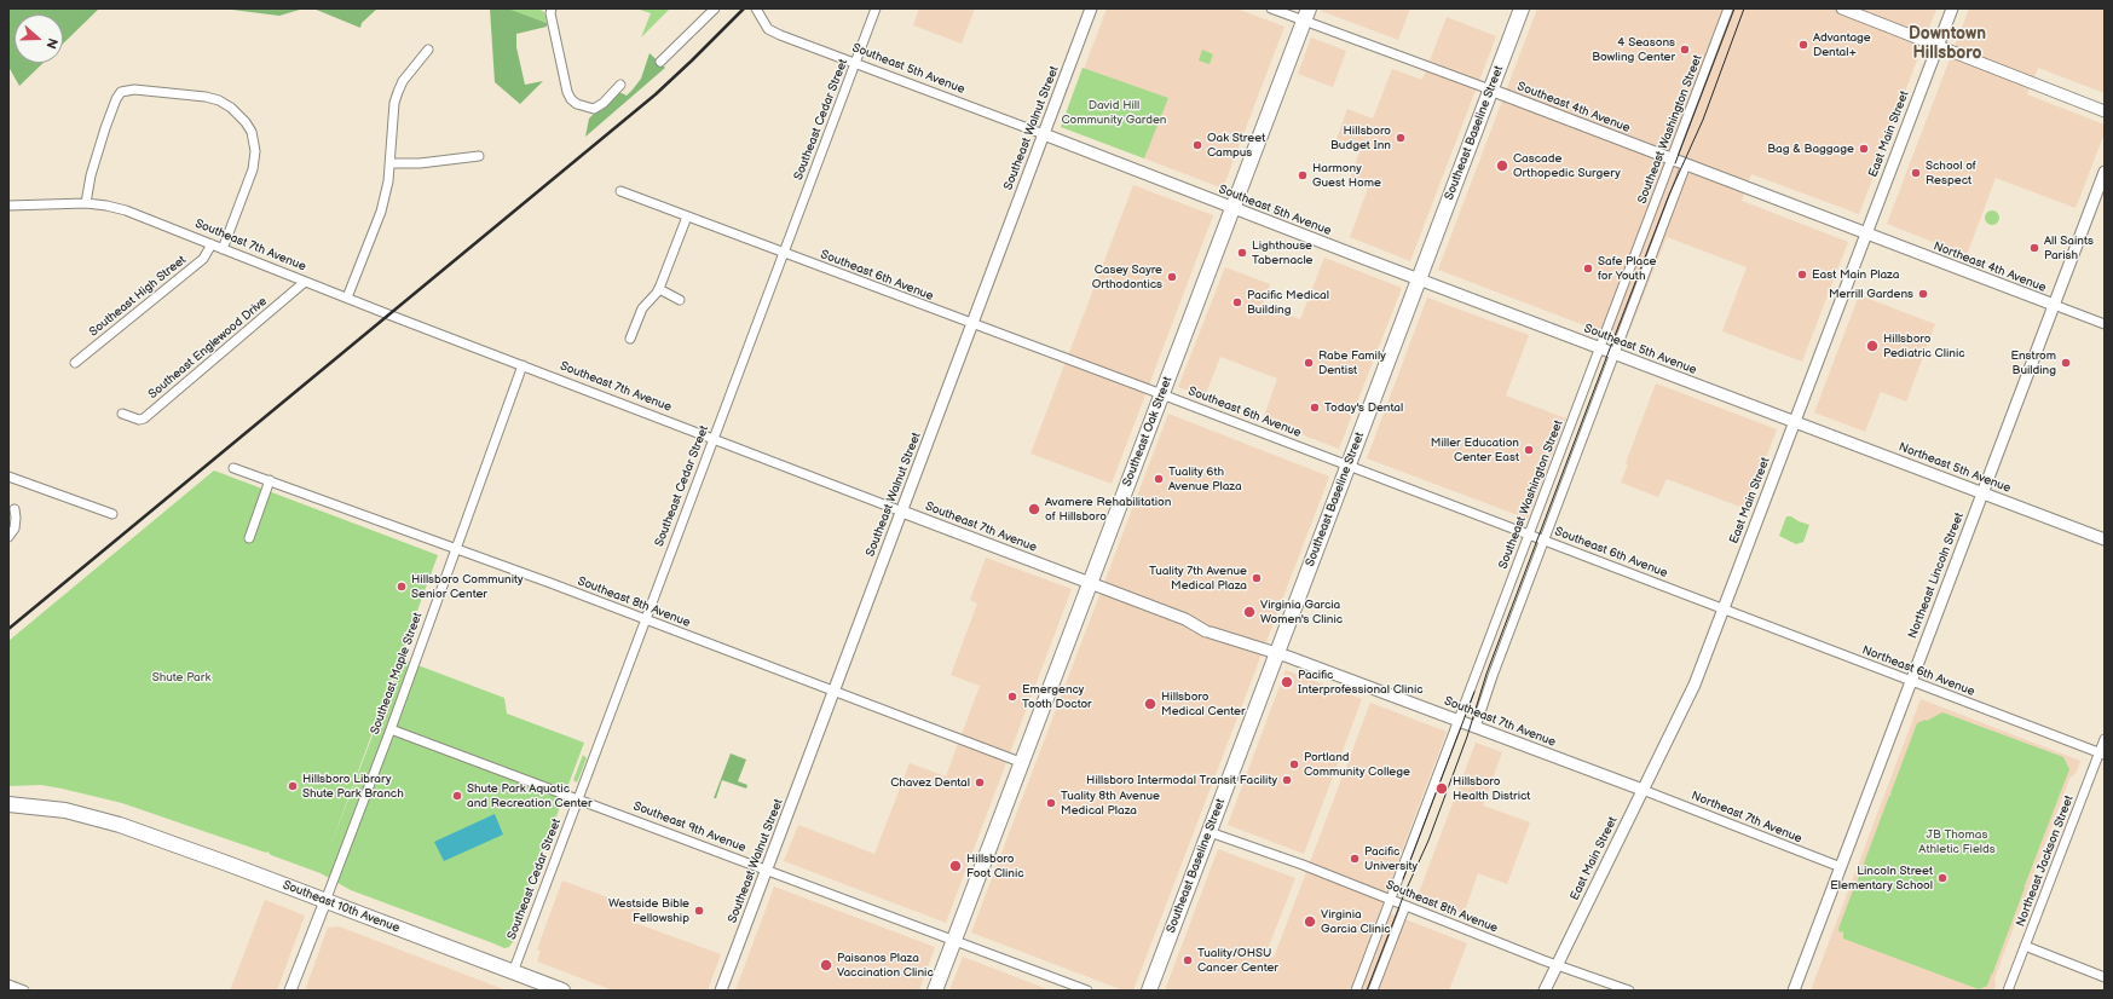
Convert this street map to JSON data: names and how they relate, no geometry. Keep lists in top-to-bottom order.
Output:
{
  "streets": {
    "main road": ["Southeast Baseline Street", "Southeast Oak Street", "Southeast 10th Avenue"],
    "street": [
      "Southeast 5th Avenue",
      "Southeast 4th Avenue",
      "Southeast Cedar Street",
      "Southeast Walnut Street",
      "Southeast Washington Street",
      "East Main Street",
      "Southeast 7th Avenue",
      "Northeast 4th Avenue",
      "Southeast 6th Avenue",
      "Southeast High Street",
      "Southeast Englewood Drive",
      "Northeast 5th Avenue",
      "Northeast Lincoln Street",
      "Southeast 8th Avenue",
      "Northeast 6th Avenue",
      "Southeast Maple Street",
      "Northeast 7th Avenue",
      "Southeast 9th Avenue",
      "Northeast Jackson Street"
    ]
  },
  "crossings": [
    ["Southeast 5th Avenue", "Southeast Cedar Street"],
    ["Southeast 5th Avenue", "Southeast Walnut Street"],
    ["Southeast 5th Avenue", "Southeast Washington Street"],
    ["Southeast 5th Avenue", "Southeast Baseline Street"],
    ["Southeast 5th Avenue", "East Main Street"],
    ["Southeast 5th Avenue", "Southeast Oak Street"],
    ["Southeast 5th Avenue", "Northeast 5th Avenue"],
    ["Southeast 4th Avenue", "Southeast Washington Street"],
    ["Southeast 4th Avenue", "Southeast Baseline Street"],
    ["Southeast 4th Avenue", "East Main Street"],
    ["Southeast 4th Avenue", "Northeast 4th Avenue"],
    ["Southeast 4th Avenue", "Southeast Oak Street"],
    ["Southeast Cedar Street", "Southeast 7th Avenue"],
    ["Southeast Cedar Street", "Southeast 6th Avenue"],
    ["Southeast Cedar Street", "Southeast 8th Avenue"],
    ["Southeast Cedar Street", "Southeast 9th Avenue"],
    ["Southeast Cedar Street", "Southeast 10th Avenue"],
    ["Southeast Walnut Street", "Southeast 7th Avenue"],
    ["Southeast Walnut Street", "Southeast 6th Avenue"],
    ["Southeast Walnut Street", "Southeast 8th Avenue"],
    ["Southeast Walnut Street", "Southeast 9th Avenue"],
    ["Southeast Washington Street", "Southeast 7th Avenue"],
    ["Southeast Washington Street", "Southeast 6th Avenue"],
    ["Southeast Washington Street", "Southeast 8th Avenue"],
    ["Southeast Baseline Street", "Southeast 7th Avenue"],
    ["Southeast Baseline Street", "Southeast 6th Avenue"],
    ["Southeast Baseline Street", "Southeast 8th Avenue"],
    ["East Main Street", "Southeast 7th Avenue"],
    ["East Main Street", "Northeast 4th Avenue"],
    ["East Main Street", "Southeast 6th Avenue"],
    ["East Main Street", "Northeast 5th Avenue"],
    ["East Main Street", "Southeast 8th Avenue"],
    ["East Main Street", "Northeast 6th Avenue"],
    ["East Main Street", "Northeast 7th Avenue"],
    ["Southeast 7th Avenue", "Southeast High Street"],
    ["Southeast 7th Avenue", "Southeast Englewood Drive"],
    ["Southeast 7th Avenue", "Southeast Oak Street"],
    ["Southeast 7th Avenue", "Southeast Maple Street"],
    ["Southeast 7th Avenue", "Northeast 7th Avenue"],
    ["Northeast 4th Avenue", "Northeast Lincoln Street"],
    ["Southeast 6th Avenue", "Southeast Oak Street"],
    ["Southeast 6th Avenue", "Northeast 6th Avenue"],
    ["Southeast Oak Street", "Southeast 8th Avenue"],
    ["Southeast Oak Street", "Southeast 9th Avenue"],
    ["Northeast 5th Avenue", "Northeast Lincoln Street"],
    ["Northeast Lincoln Street", "Northeast 6th Avenue"],
    ["Northeast Lincoln Street", "Northeast 7th Avenue"],
    ["Southeast 8th Avenue", "Southeast Maple Street"],
    ["Northeast 6th Avenue", "Northeast Jackson Street"],
    ["Southeast Maple Street", "Southeast 9th Avenue"],
    ["Southeast Maple Street", "Southeast 10th Avenue"]
  ],
  "districts": ["Downtown Hillsboro"],
  "parks": ["David Hill Community Garden", "Shute Park", "JB Thomas Athletic Fields"],
  "places": [
    "Advantage Dental+",
    "4 Seasons Bowling Center",
    "Hillsboro Budget Inn",
    "Oak Street Campus",
    "Bag & Baggage",
    "Cascade Orthopedic Surgery",
    "School of Respect",
    "Harmony Guest Home",
    "All Saints Parish",
    "Lighthouse Tabernacle",
    "Safe Place for Youth",
    "East Main Plaza",
    "Casey Sayre Orthodontics",
    "Merrill Gardens",
    "Pacific Medical Building",
    "Hillsboro Pediatric Clinic",
    "Rabe Family Dentist",
    "Enstrom Building",
    "Today's Dental",
    "Miller Education Center East",
    "Tuality 6th Avenue Plaza",
    "Avamere Rehabilitation of Hillsboro",
    "Tuality 7th Avenue Medical Plaza",
    "Hillsboro Community Senior Center",
    "Virginia Garcia Women's Clinic",
    "Pacific Interprofessional Clinic",
    "Emergency Tooth Doctor",
    "Hillsboro Medical Center",
    "Portland Community College",
    "Hillsboro Intermodal Transit Facility",
    "Chavez Dental",
    "Hillsboro Library Shute Park Branch",
    "Hillsboro Health District",
    "Shute Park Aquatic and Recreation Center",
    "Tuality 8th Avenue Medical Plaza",
    "Pacific University",
    "Hillsboro Foot Clinic",
    "Lincoln Street Elementary School",
    "Westside Bible Fellowship",
    "Virginia Garcia Clinic",
    "Tuality/OHSU Cancer Center",
    "Paisanos Plaza Vaccination Clinic"
  ],
  "north": "right"
}
